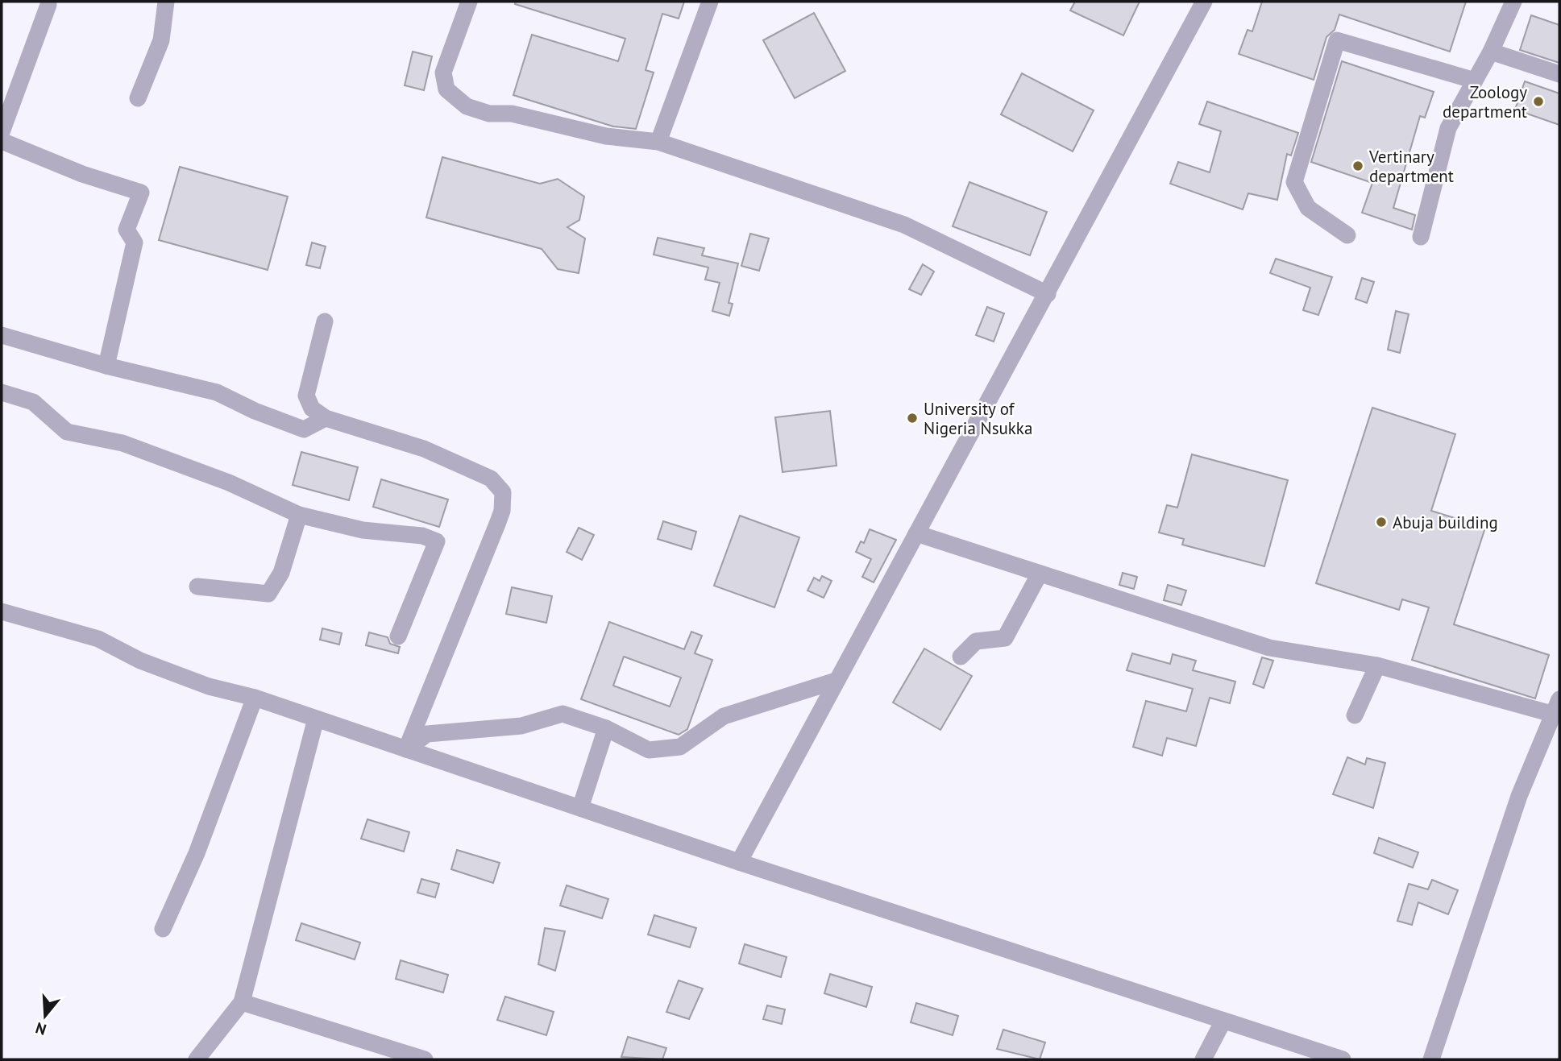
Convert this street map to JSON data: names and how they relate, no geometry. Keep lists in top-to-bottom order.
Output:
{
  "places": [
    "Zoology department",
    "Vertinary department",
    "University of Nigeria Nsukka",
    "Abuja building"
  ],
  "north": "bottom"
}
